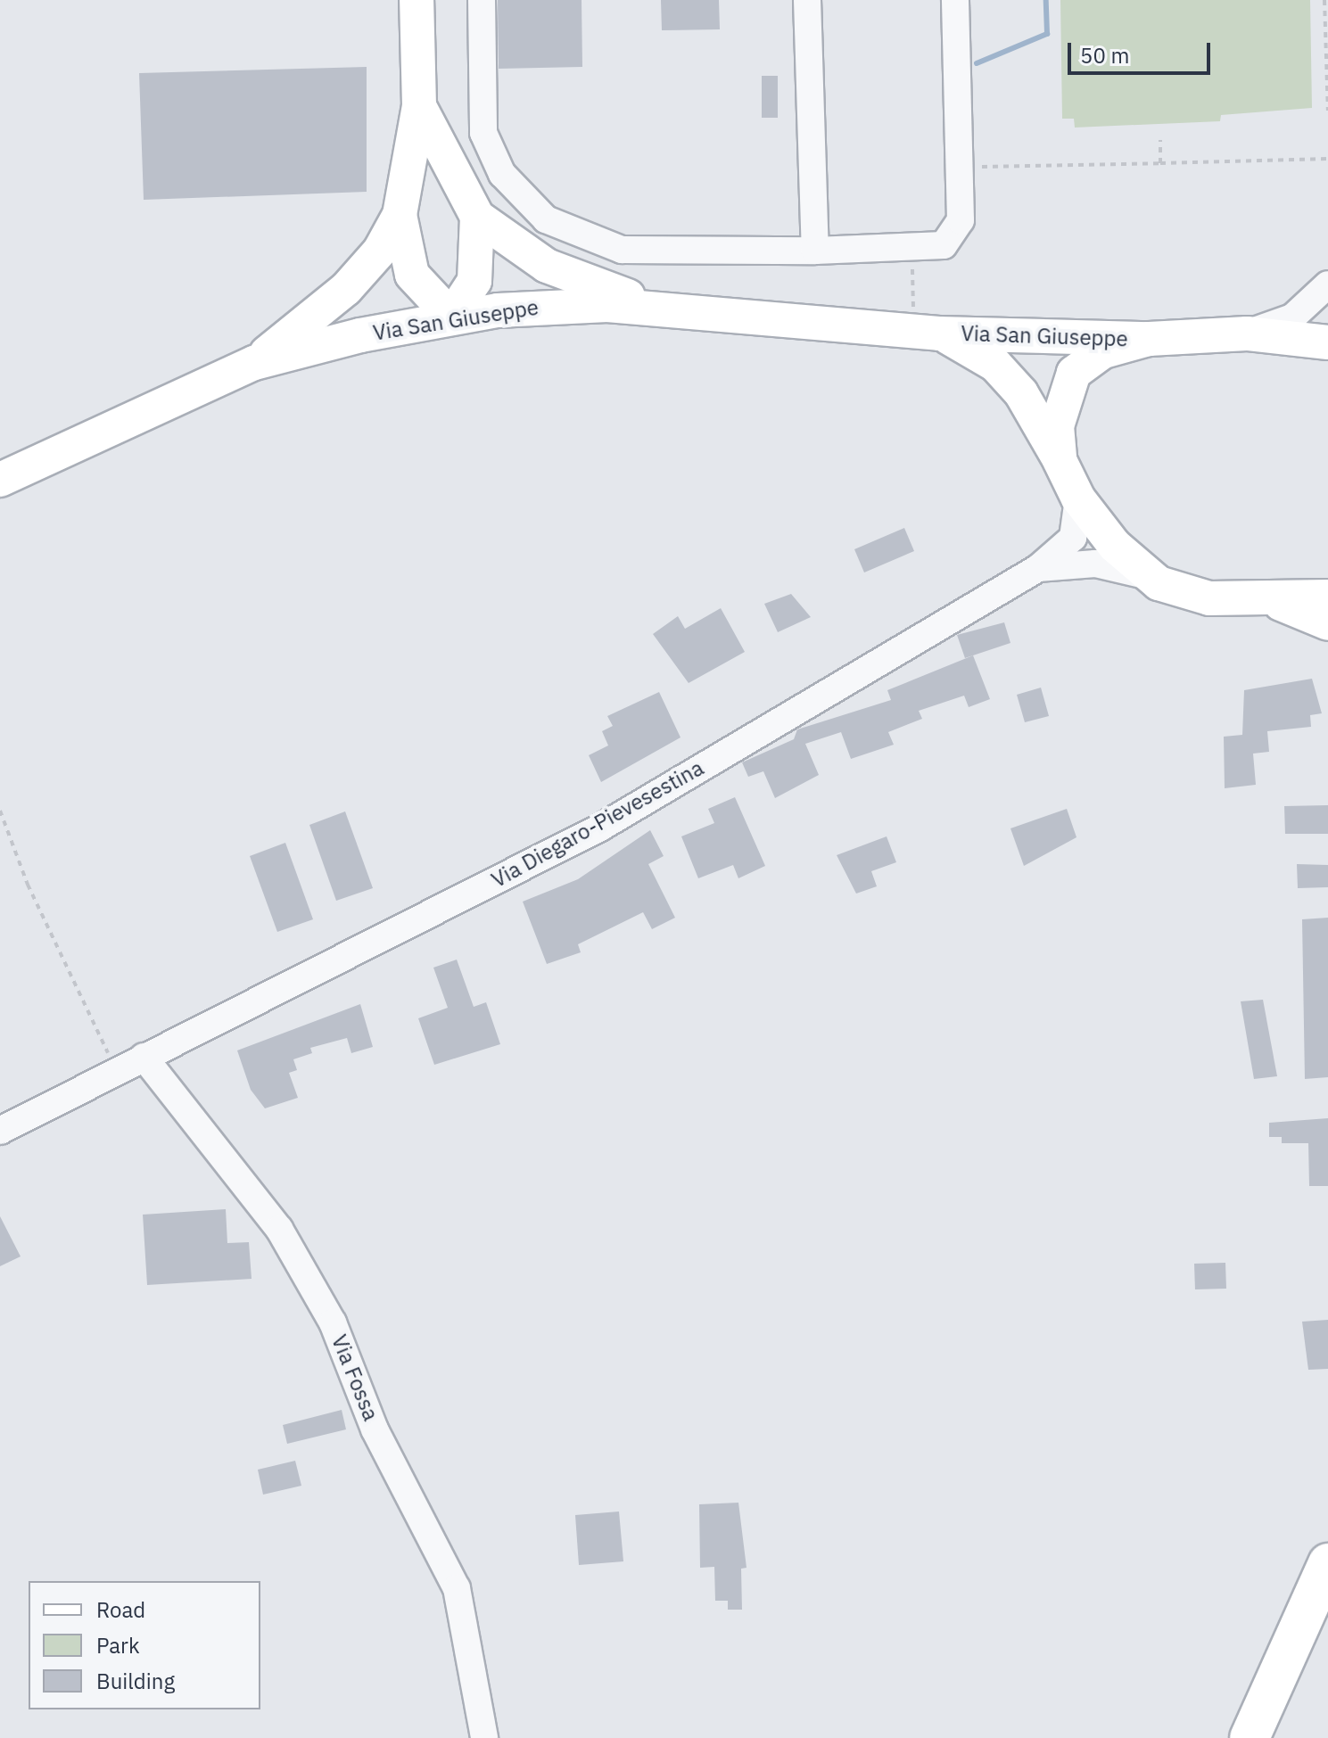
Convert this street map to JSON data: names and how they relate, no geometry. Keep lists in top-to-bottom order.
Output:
{
  "streets": {
    "main road": ["Via San Giuseppe"],
    "street": ["Via Diegaro-Pievesestina", "Via Fossa"]
  },
  "crossings": [
    ["Via San Giuseppe", "Via Diegaro-Pievesestina"],
    ["Via Diegaro-Pievesestina", "Via Fossa"]
  ],
  "legend": ["Road", "Park", "Building"],
  "scale_bar": "50 m"
}
